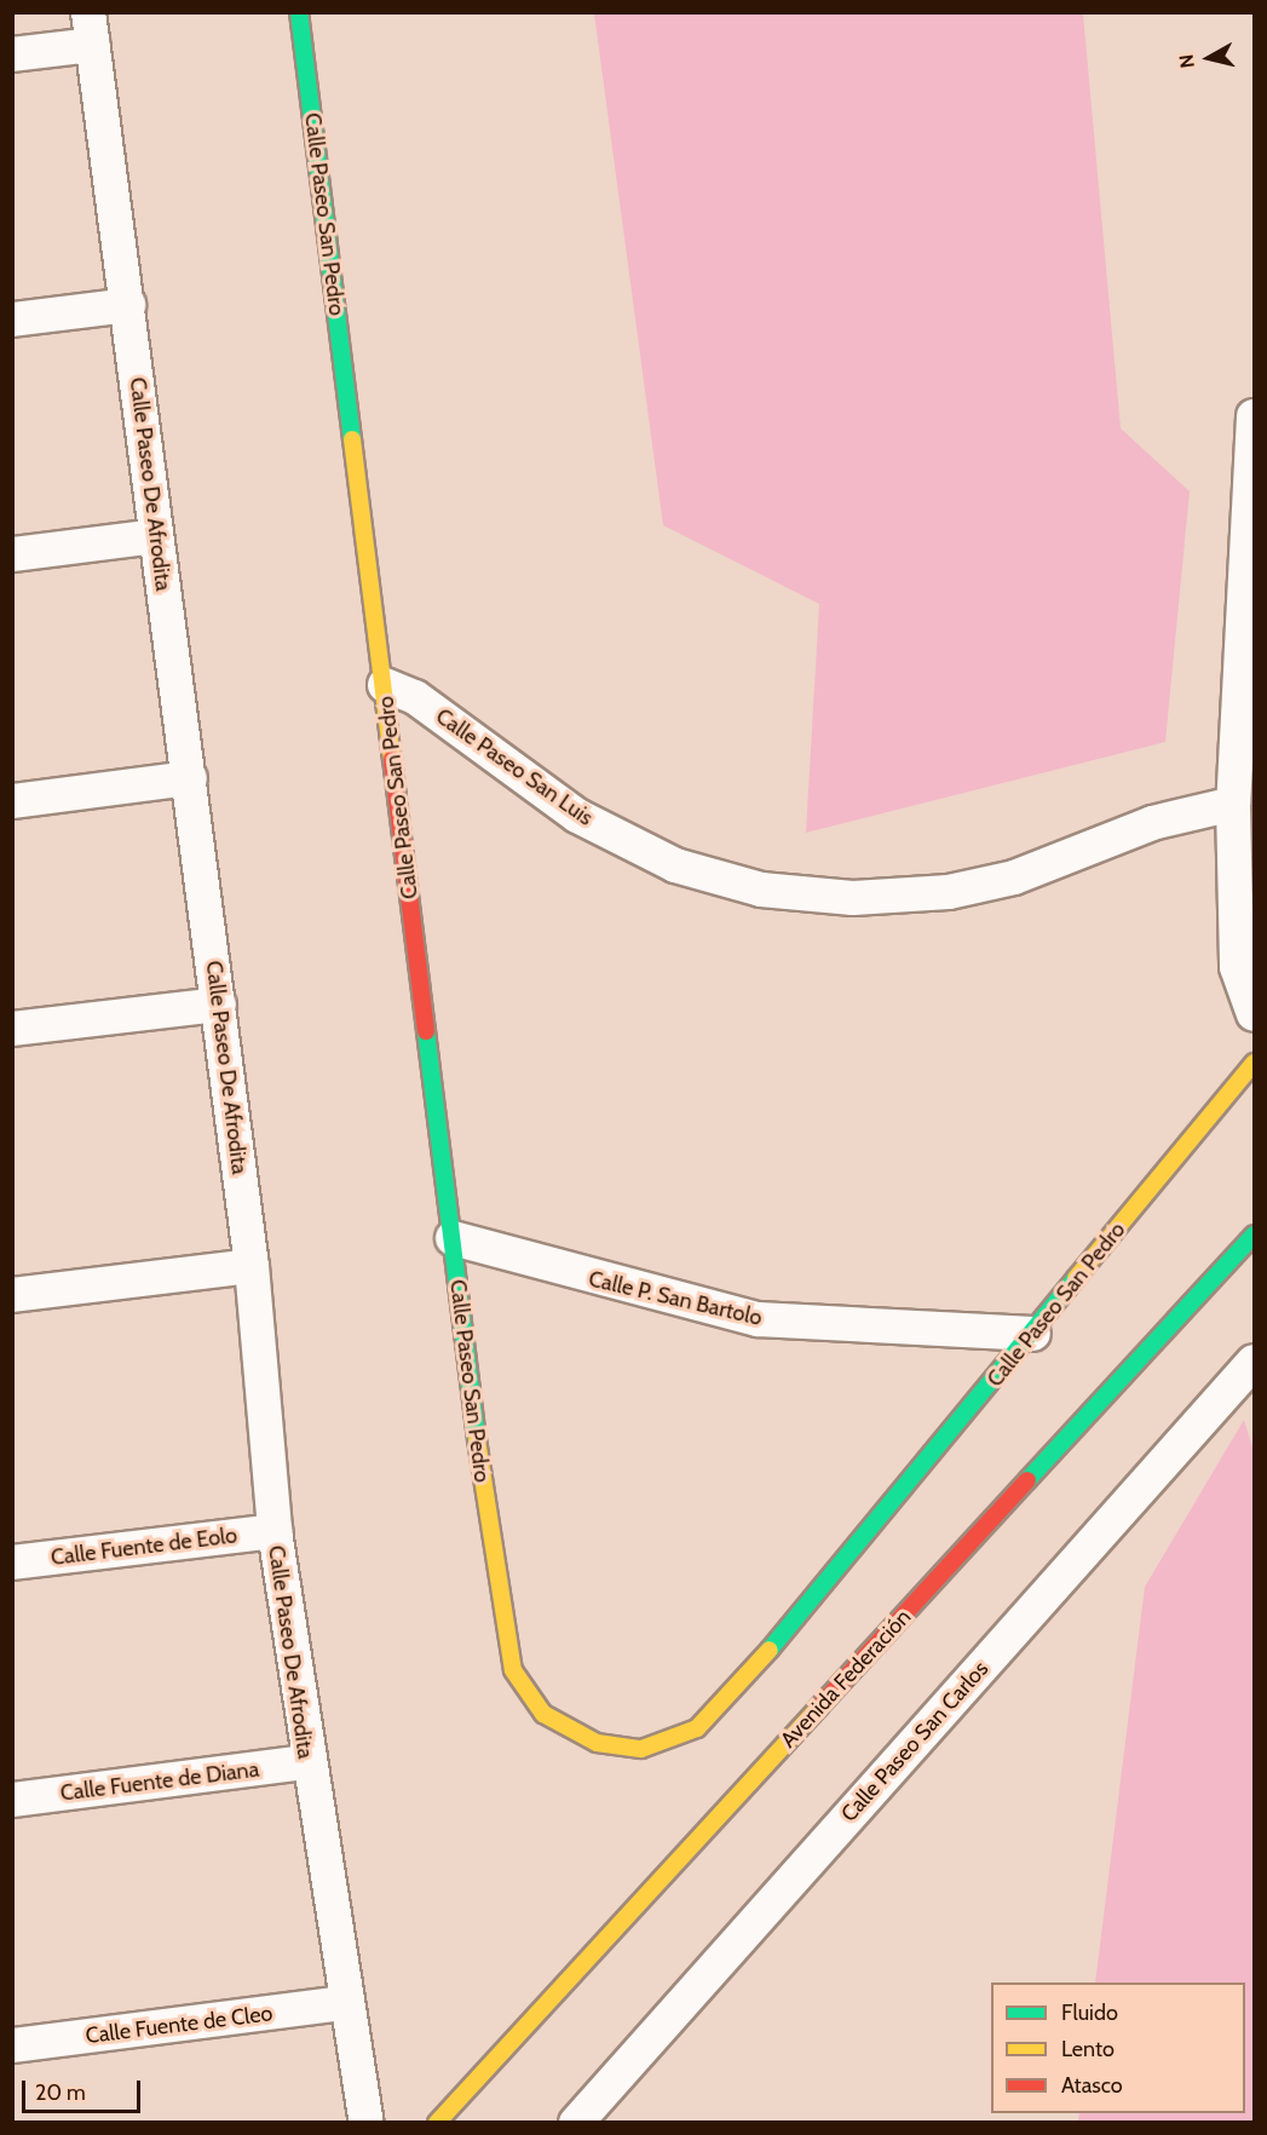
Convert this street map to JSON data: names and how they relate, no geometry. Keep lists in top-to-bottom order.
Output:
{
  "streets": {
    "street": [
      "Calle Paseo San Pedro",
      "Calle Paseo De Afrodita",
      "Calle Paseo San Luis",
      "Calle P. San Bartolo",
      "Calle Fuente de Eolo",
      "Avenida Federación",
      "Calle Paseo San Carlos",
      "Calle Fuente de Diana",
      "Calle Fuente de Cleo"
    ]
  },
  "crossings": [
    ["Calle Paseo San Pedro", "Calle Paseo San Luis"],
    ["Calle Paseo San Pedro", "Calle P. San Bartolo"],
    ["Calle Paseo De Afrodita", "Calle Fuente de Eolo"],
    ["Calle Paseo De Afrodita", "Calle Fuente de Diana"],
    ["Calle Paseo De Afrodita", "Calle Fuente de Cleo"]
  ],
  "legend": ["Fluido", "Lento", "Atasco"],
  "scale_bar": "20 m",
  "north": "left"
}
